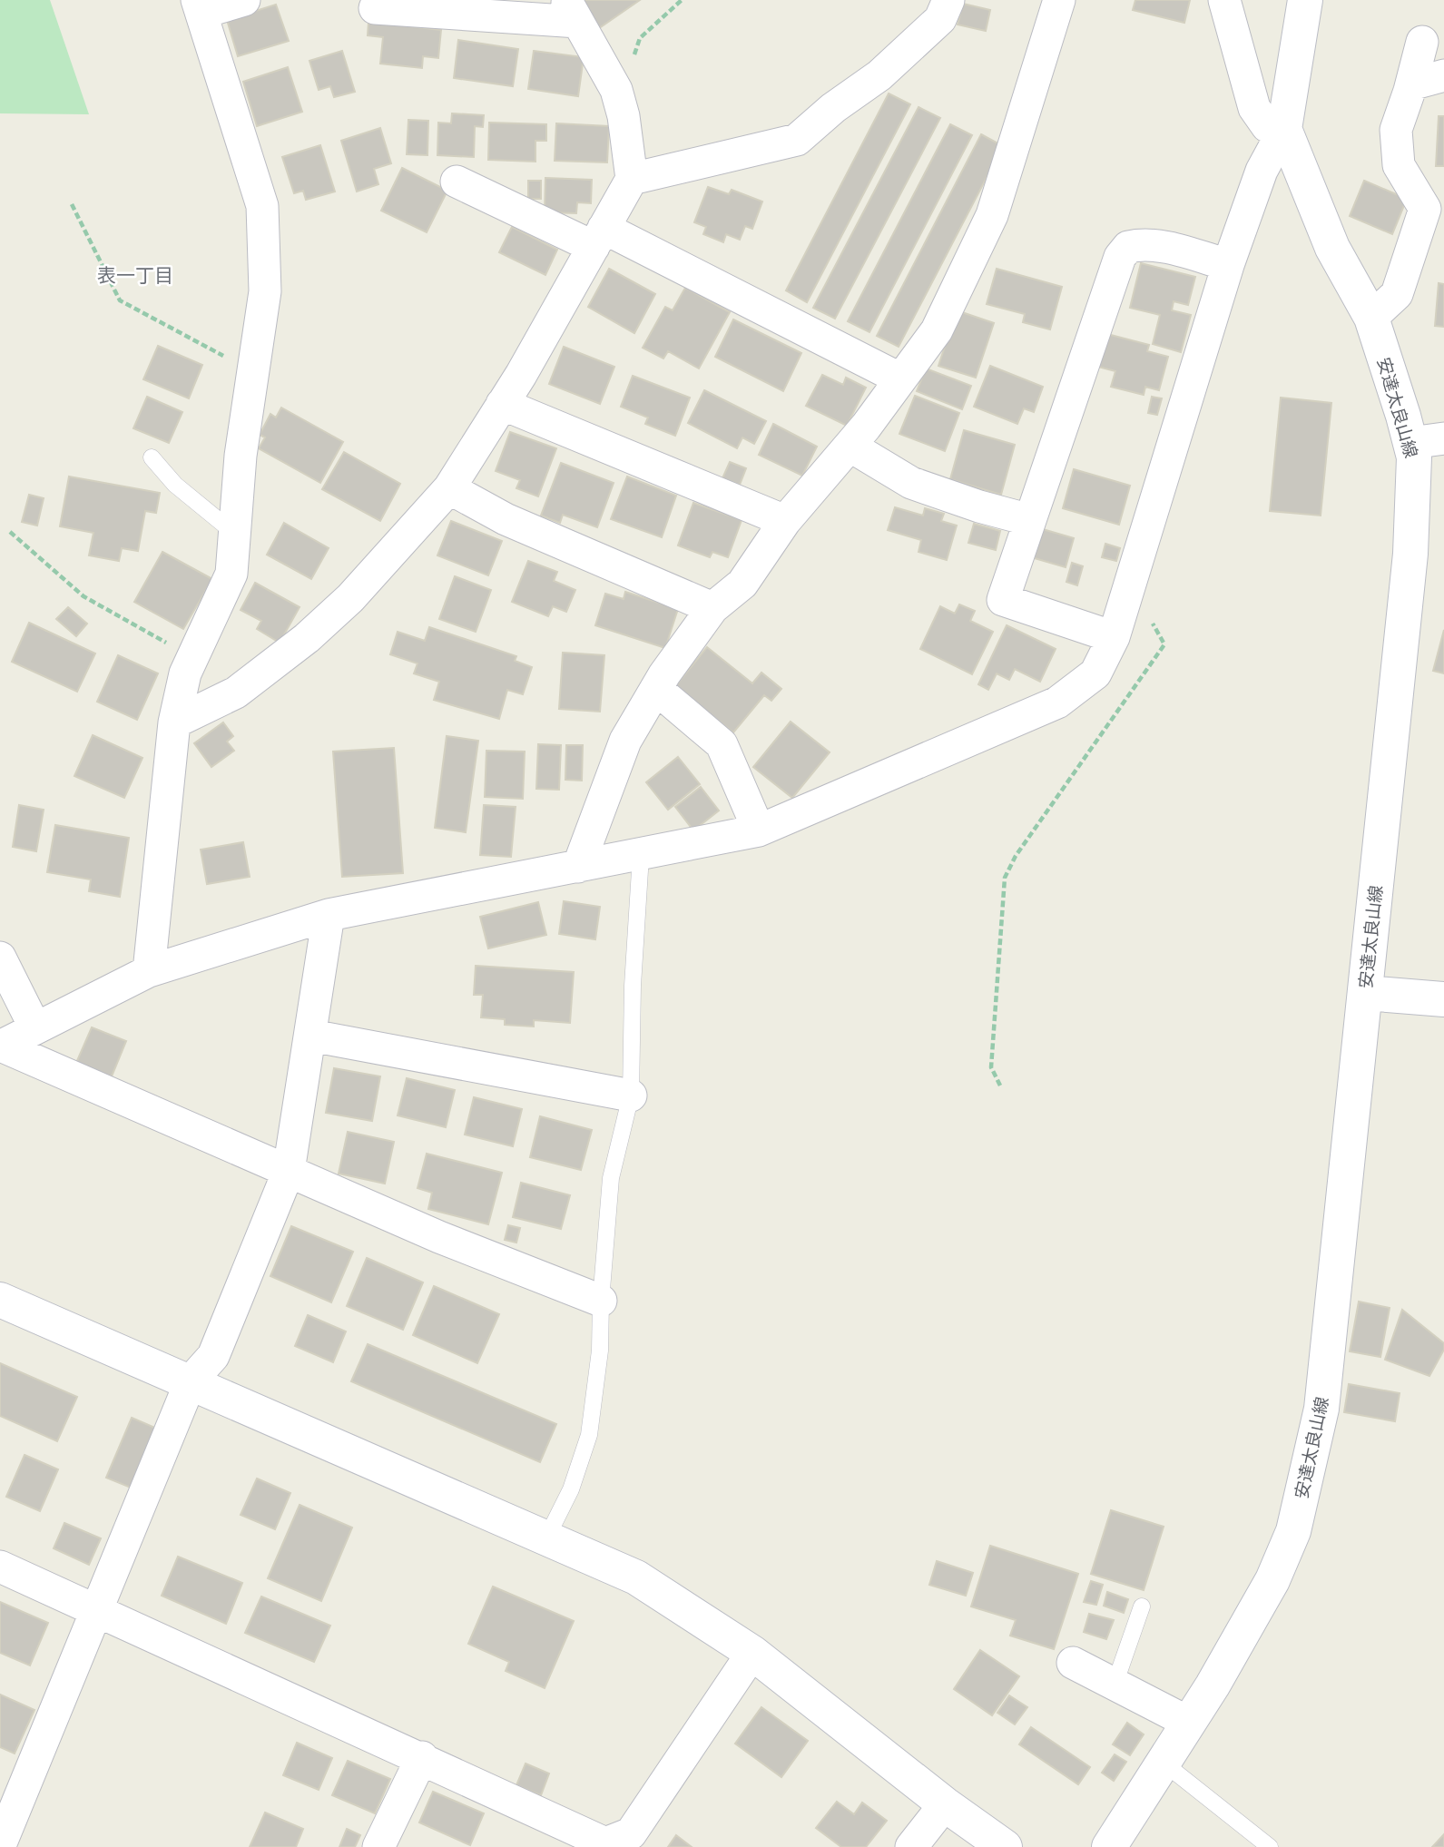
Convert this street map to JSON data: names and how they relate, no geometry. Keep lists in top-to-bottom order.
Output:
{
  "streets": {
    "main road": ["安達太良山線"]
  },
  "districts": ["表一丁目"]
}
